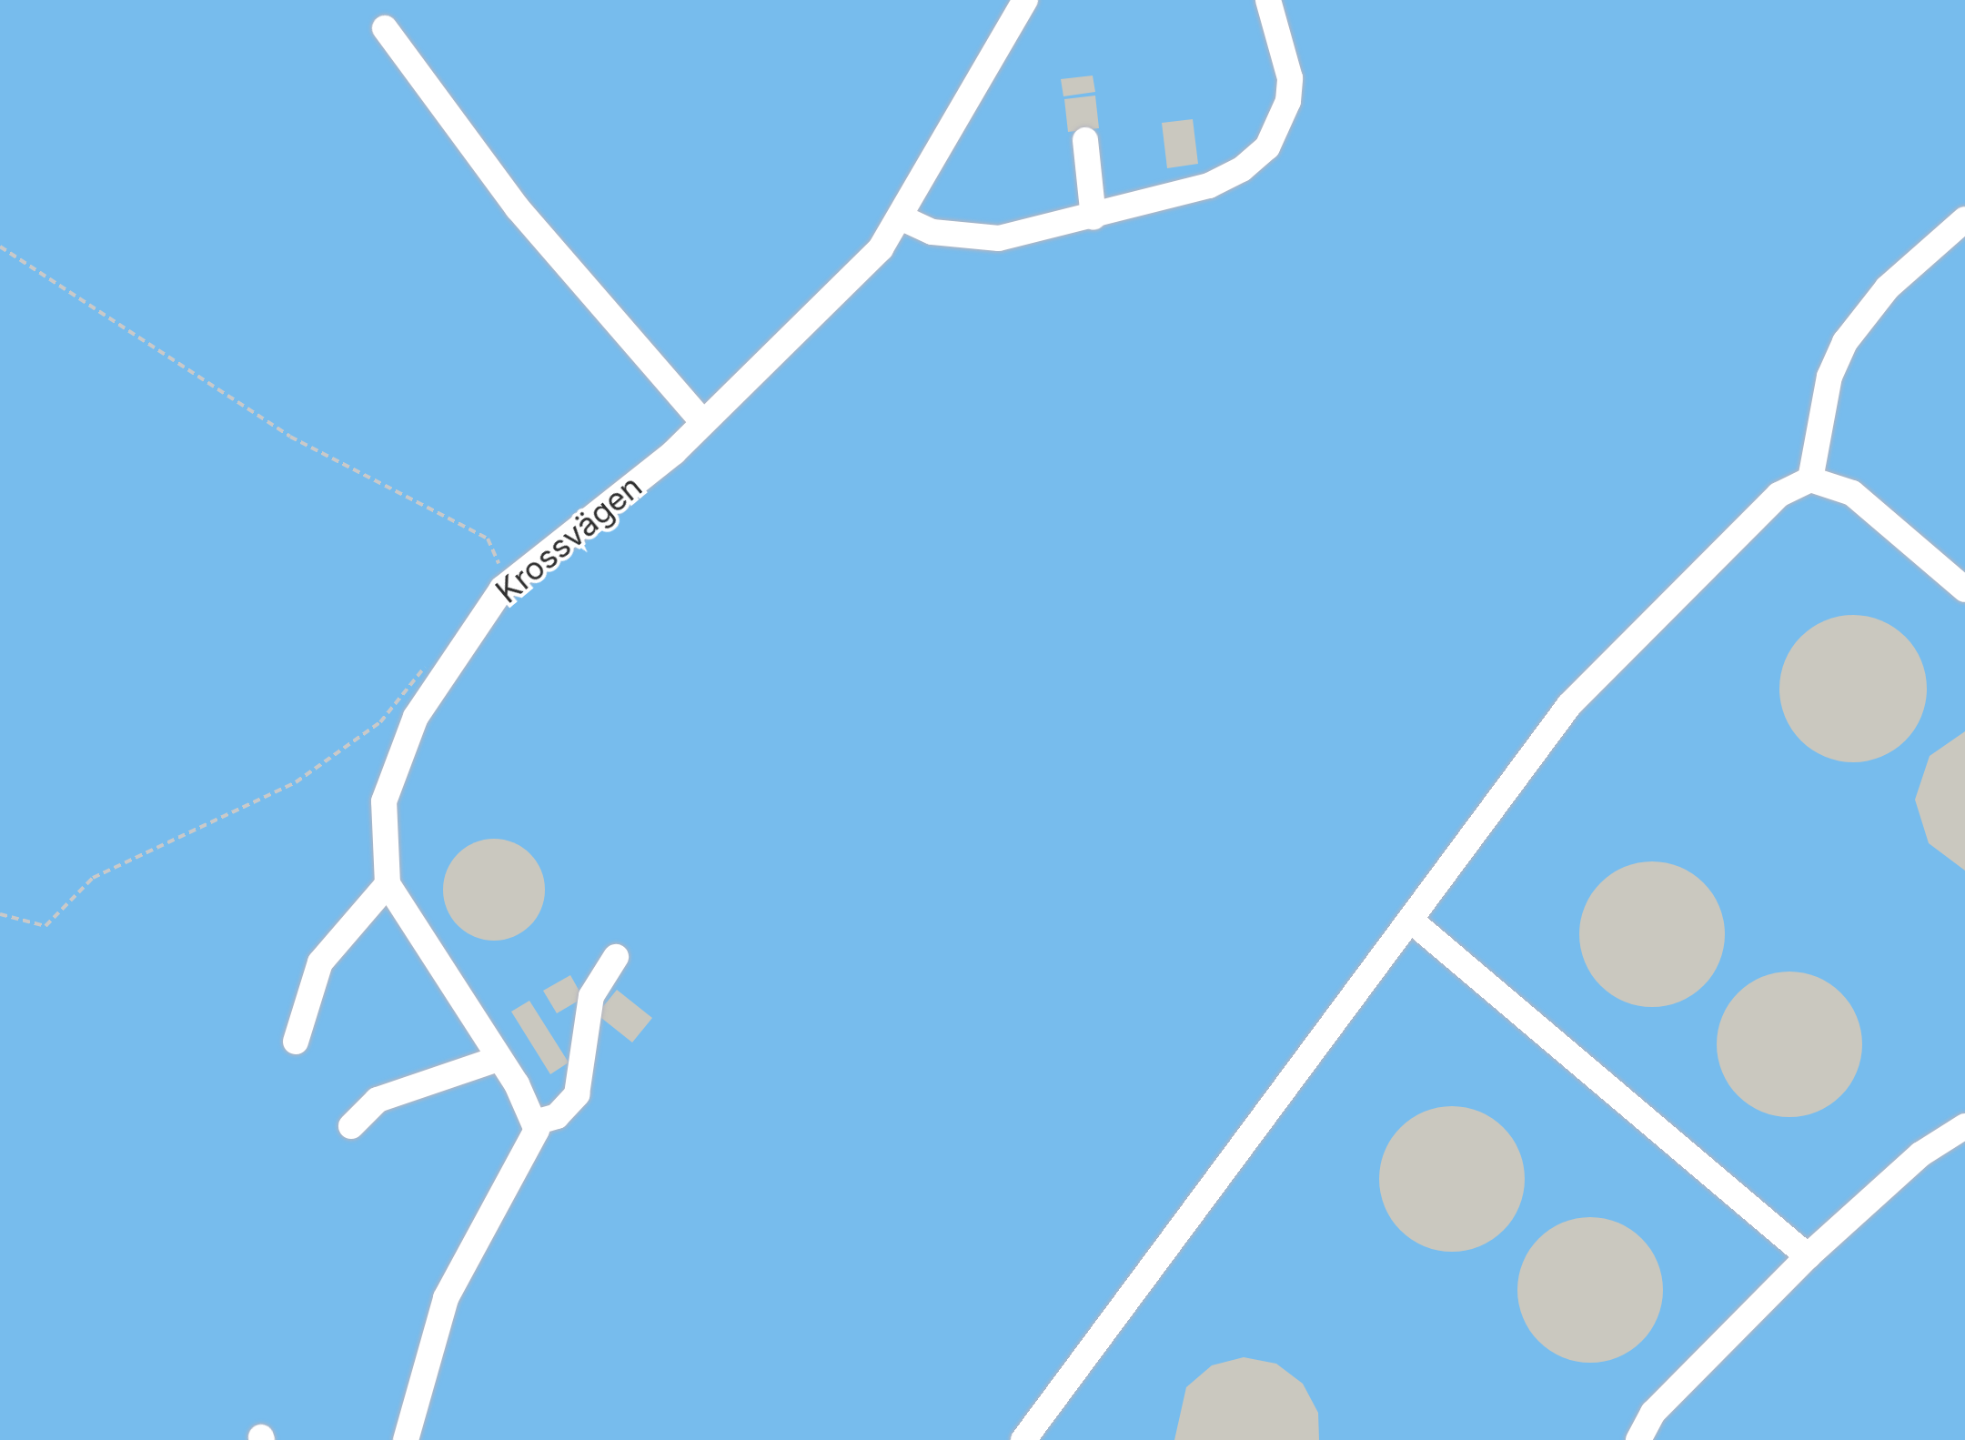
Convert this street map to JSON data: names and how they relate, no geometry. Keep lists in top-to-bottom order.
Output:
{
  "streets": {
    "street": ["Krossvägen"]
  }
}
